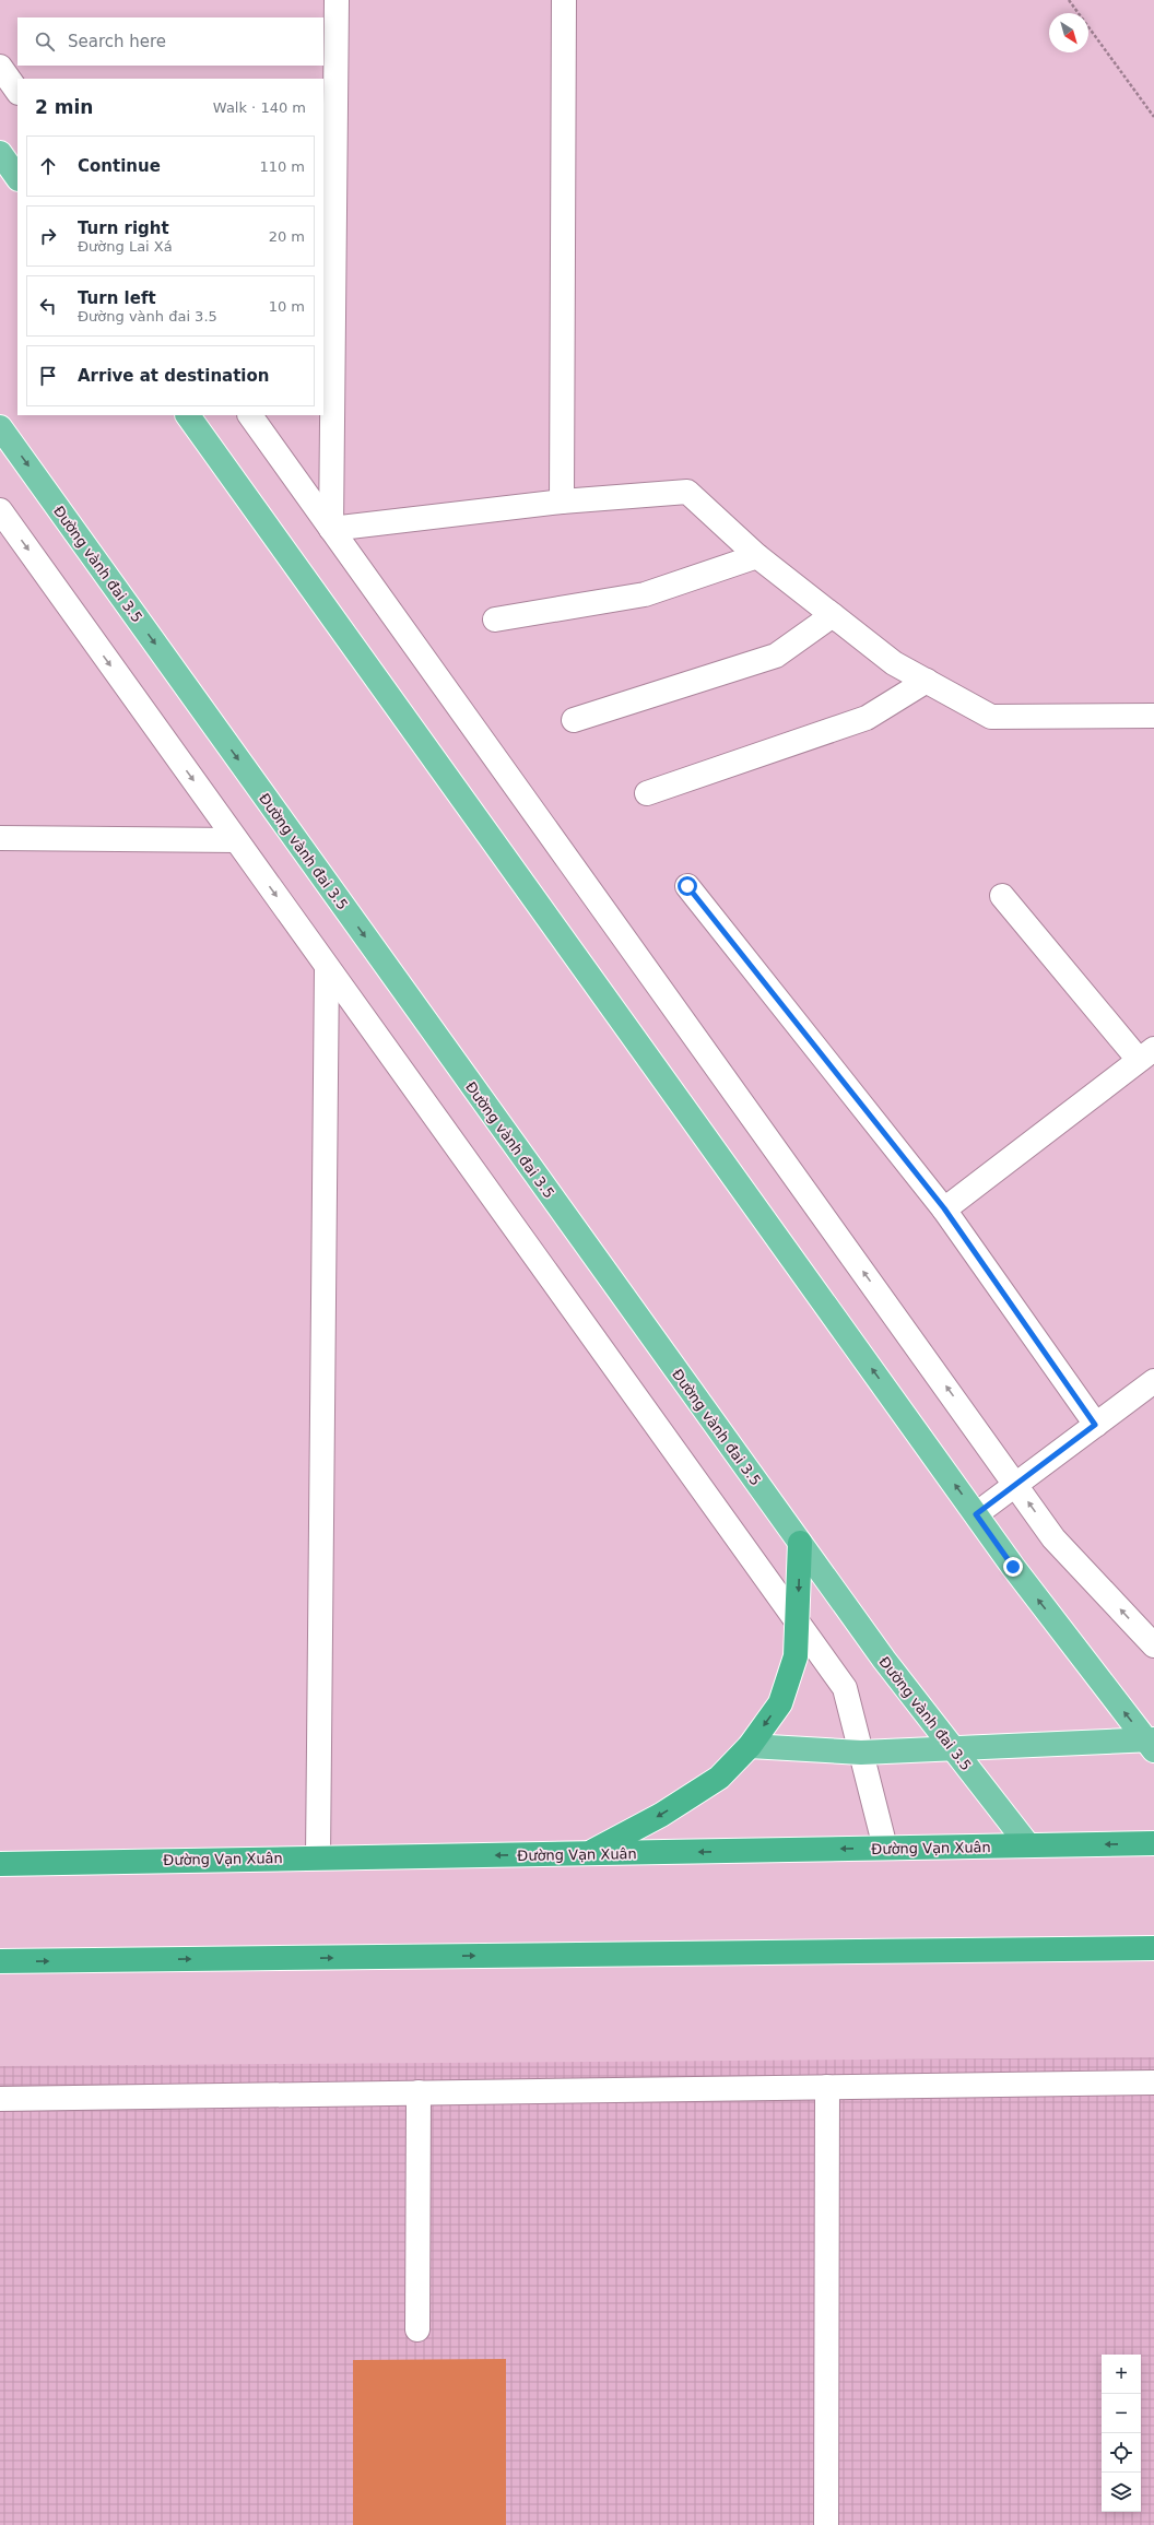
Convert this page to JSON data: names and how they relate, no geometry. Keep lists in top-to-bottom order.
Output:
{
  "streets": {
    "highway": ["Đường Vạn Xuân"],
    "main road": ["Đường vành đai 3.5"]
  },
  "crossings": [
    ["Đường vành đai 3.5", "Đường Vạn Xuân"]
  ],
  "north": "bottom right",
  "page": {
    "search": "Search here",
    "heading": ["2 min", "Walk · 140 m"],
    "list": [
      ["Continue", "110 m"],
      ["Turn right", "Đường Lai Xá", "20 m"],
      ["Turn left", "Đường vành đai 3.5", "10 m"],
      "Arrive at destination"
    ],
    "map_buttons": ["+", "−"]
  }
}
